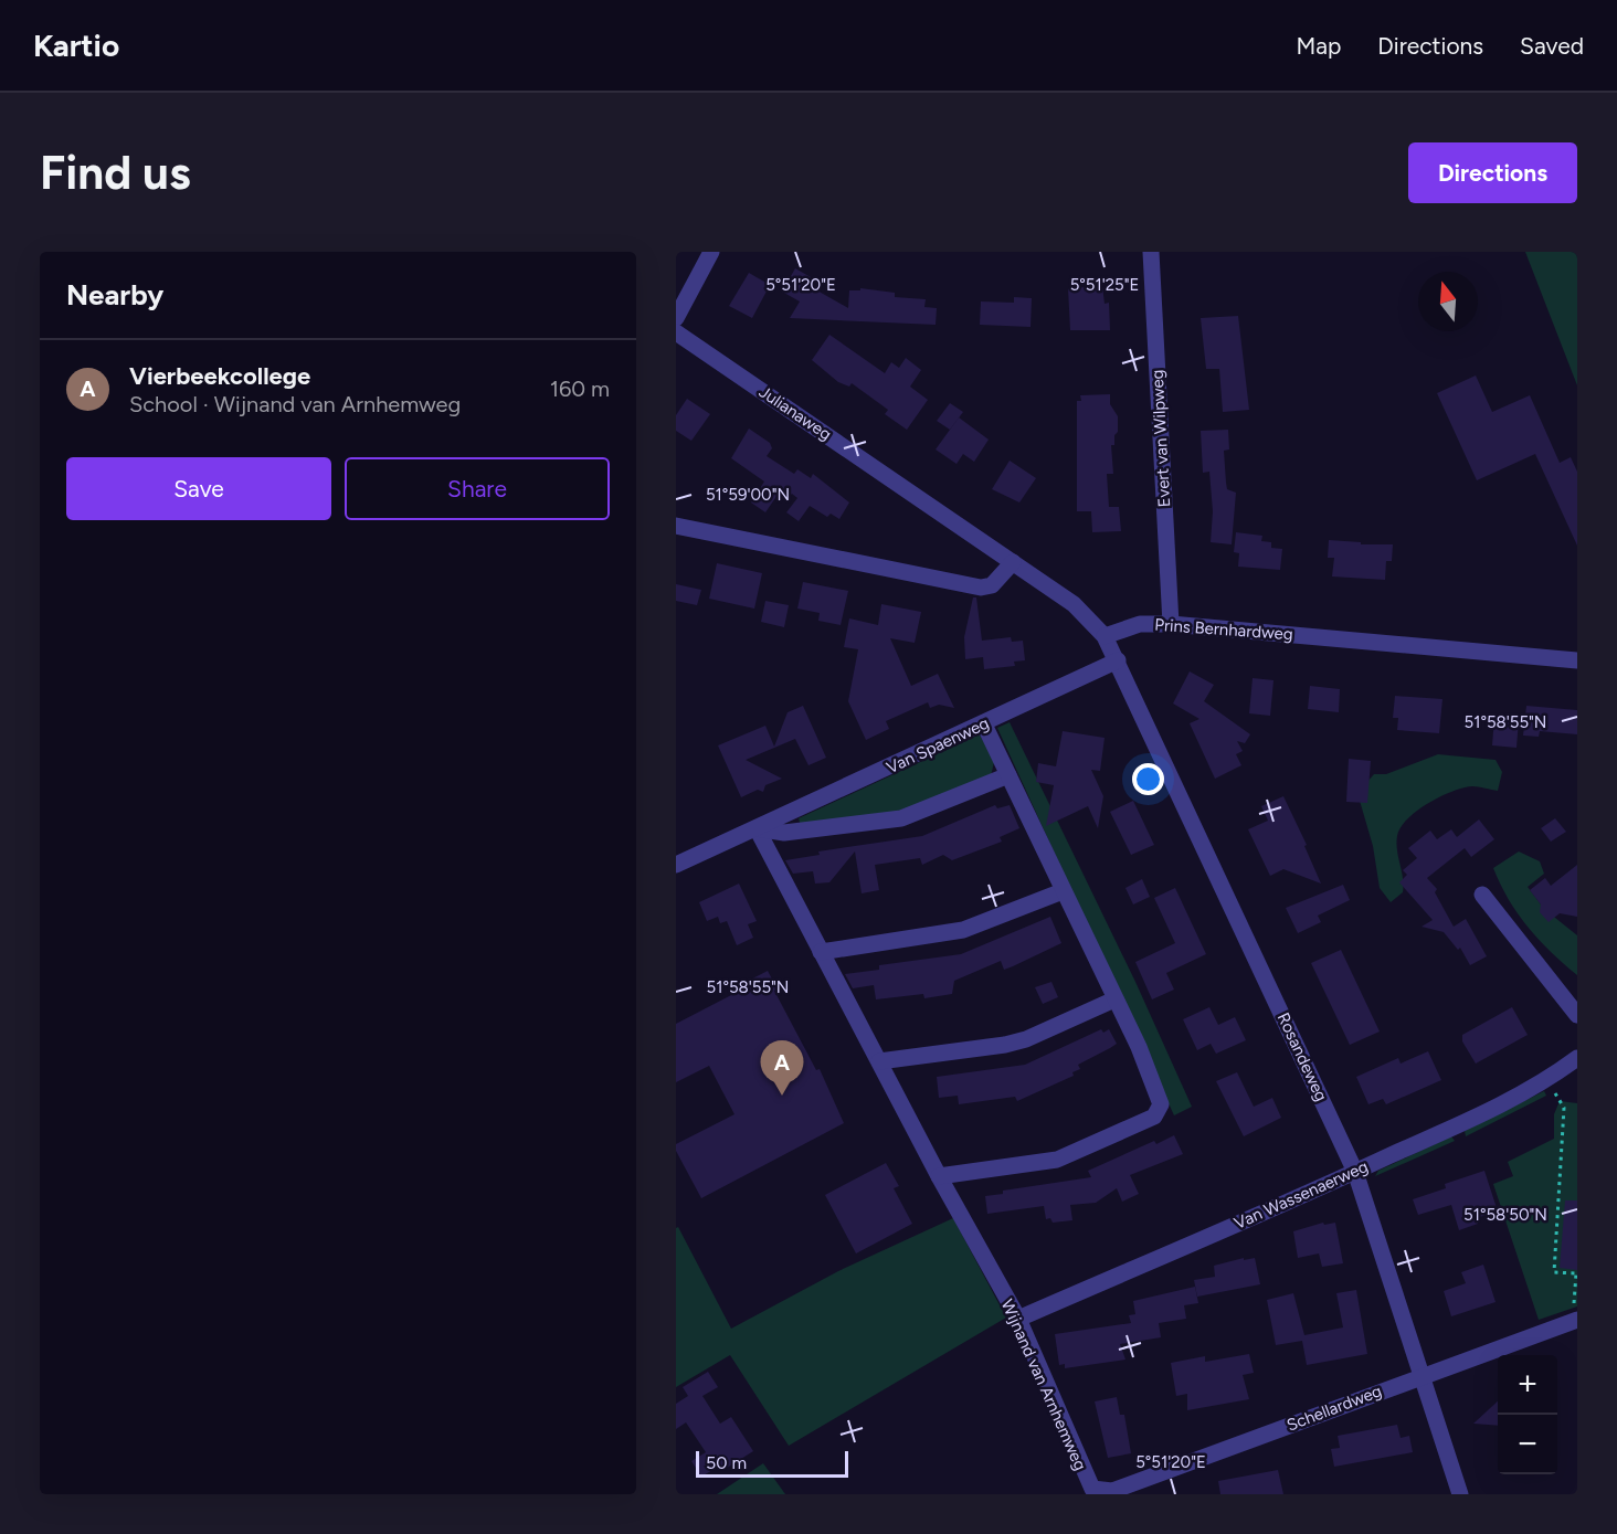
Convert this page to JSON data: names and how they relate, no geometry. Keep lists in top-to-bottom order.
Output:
{
  "streets": {
    "street": [
      "Julianaweg",
      "Evert van Wilpweg",
      "Prins Bernhardweg",
      "Van Spaenweg",
      "Rosandeweg",
      "Van Wassenaerweg",
      "Wijnand van Arnhemweg",
      "Schellardweg"
    ]
  },
  "crossings": [
    ["Evert van Wilpweg", "Prins Bernhardweg"],
    ["Prins Bernhardweg", "Rosandeweg"],
    ["Van Spaenweg", "Rosandeweg"],
    ["Van Spaenweg", "Wijnand van Arnhemweg"],
    ["Rosandeweg", "Van Wassenaerweg"],
    ["Rosandeweg", "Schellardweg"],
    ["Van Wassenaerweg", "Wijnand van Arnhemweg"],
    ["Wijnand van Arnhemweg", "Schellardweg"]
  ],
  "scale_bar": "50 m",
  "north": "top",
  "page": {
    "header": "Kartio",
    "nav": ["Map", "Directions", "Saved"],
    "buttons": [
      "Directions",
      ["Save", "Share"]
    ],
    "title": "Find us",
    "heading": "Nearby",
    "list": [
      {
        "mark": "A",
        "name": "Vierbeekcollege",
        "note": "School · Wijnand van Arnhemweg",
        "value": "160 m"
      }
    ],
    "pins": "A",
    "map_buttons": ["+", "−"],
    "scale": "50 m"
  },
  "coordinates": [
    "5°51'20\"E",
    "5°51'25\"E",
    "51°59'00\"N",
    "51°58'55\"N",
    "51°58'50\"N"
  ]
}
